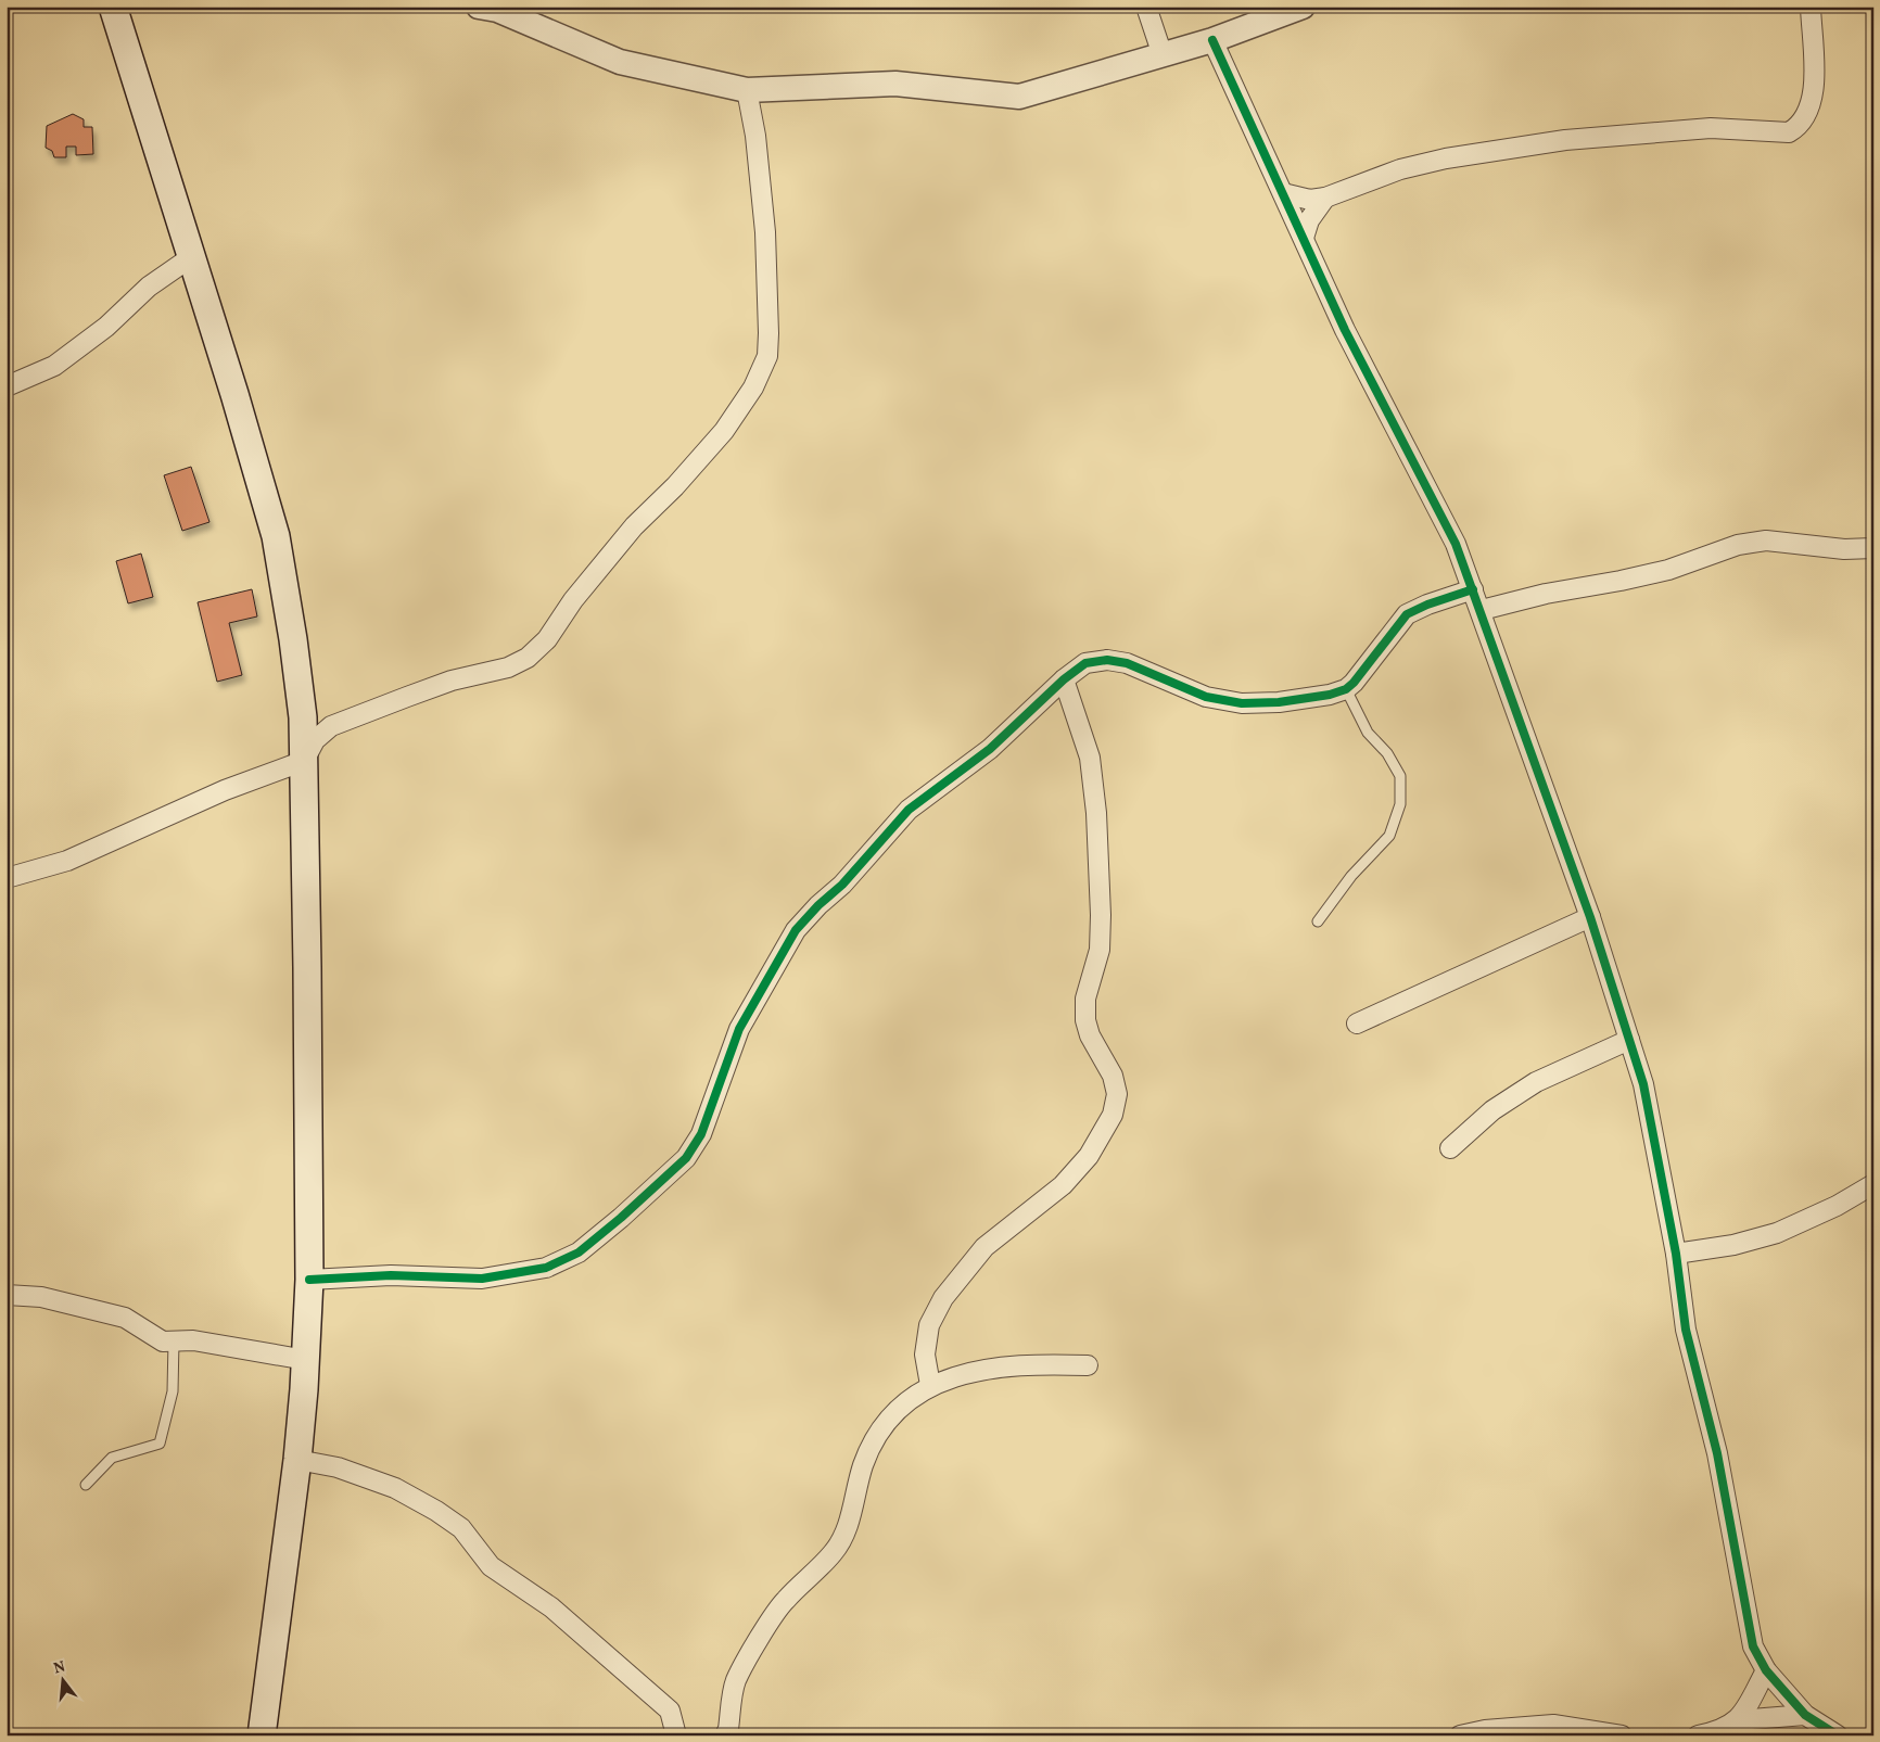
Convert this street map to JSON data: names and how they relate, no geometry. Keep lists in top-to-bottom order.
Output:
{
  "north": "top"
}
